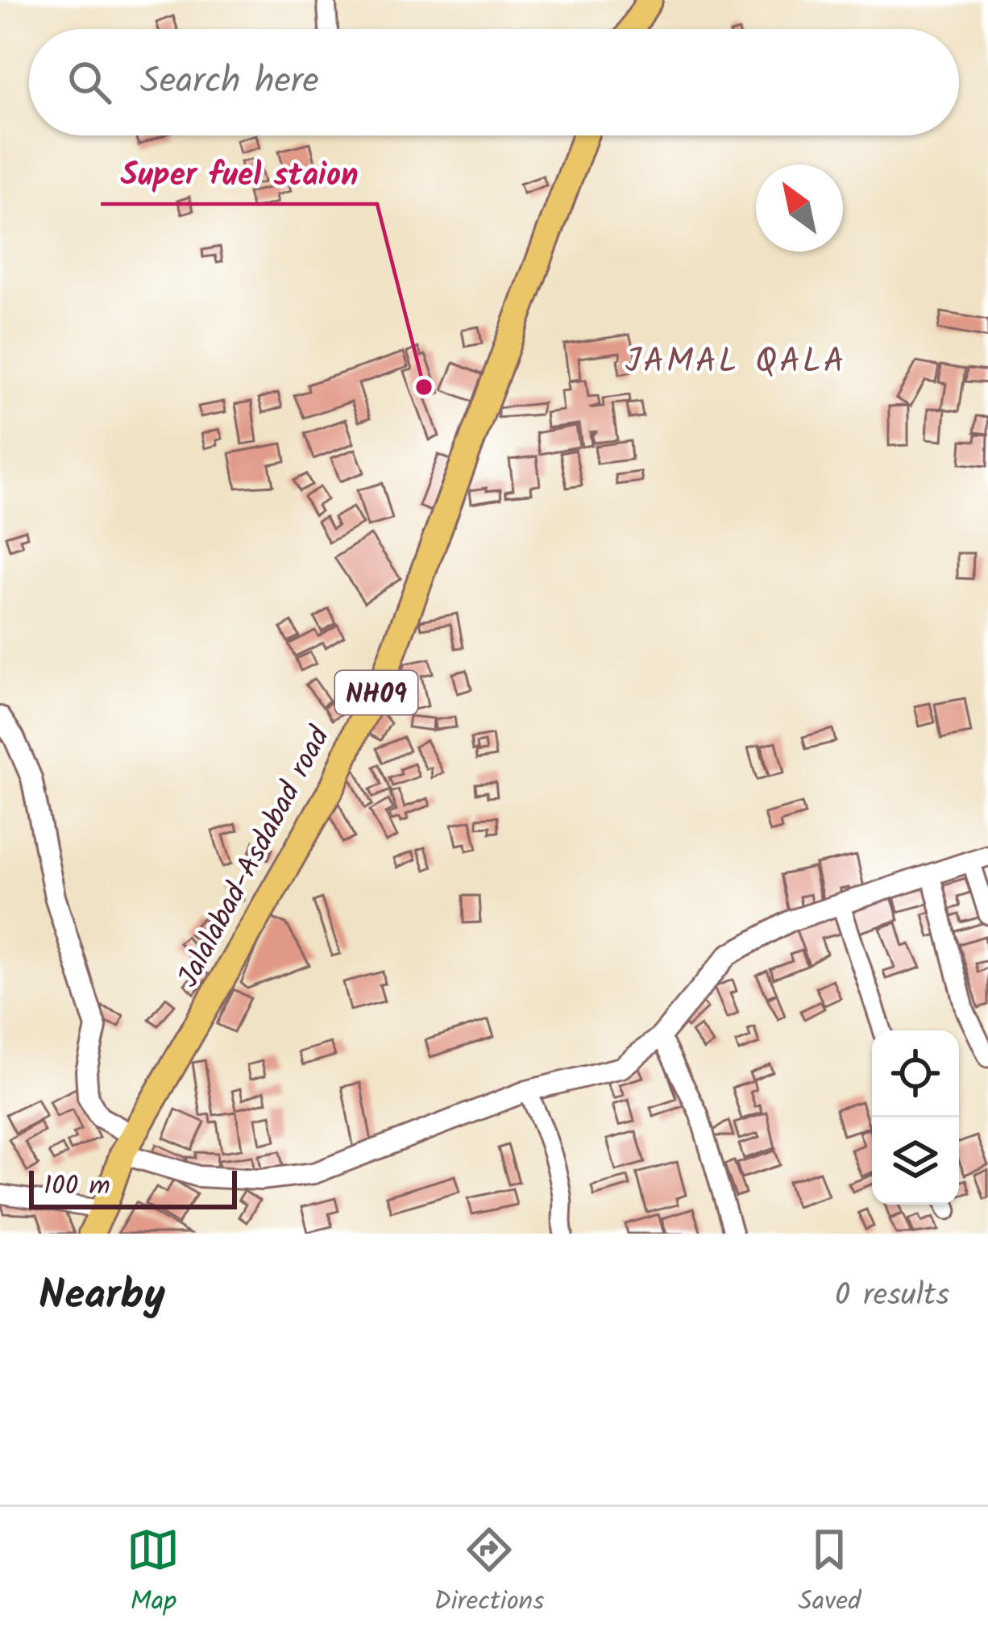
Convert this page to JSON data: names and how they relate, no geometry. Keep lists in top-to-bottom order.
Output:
{
  "streets": {
    "main road": ["NH09", "Jalalabad-Asdabad road"]
  },
  "districts": ["JAMAL QALA"],
  "places": ["Super fuel staion"],
  "scale_bar": "100 m",
  "north": "top left",
  "page": {
    "search": "Search here",
    "scale": "100 m",
    "heading": ["Nearby", "0 results"],
    "nav": ["Map", "Directions", "Saved"]
  }
}
